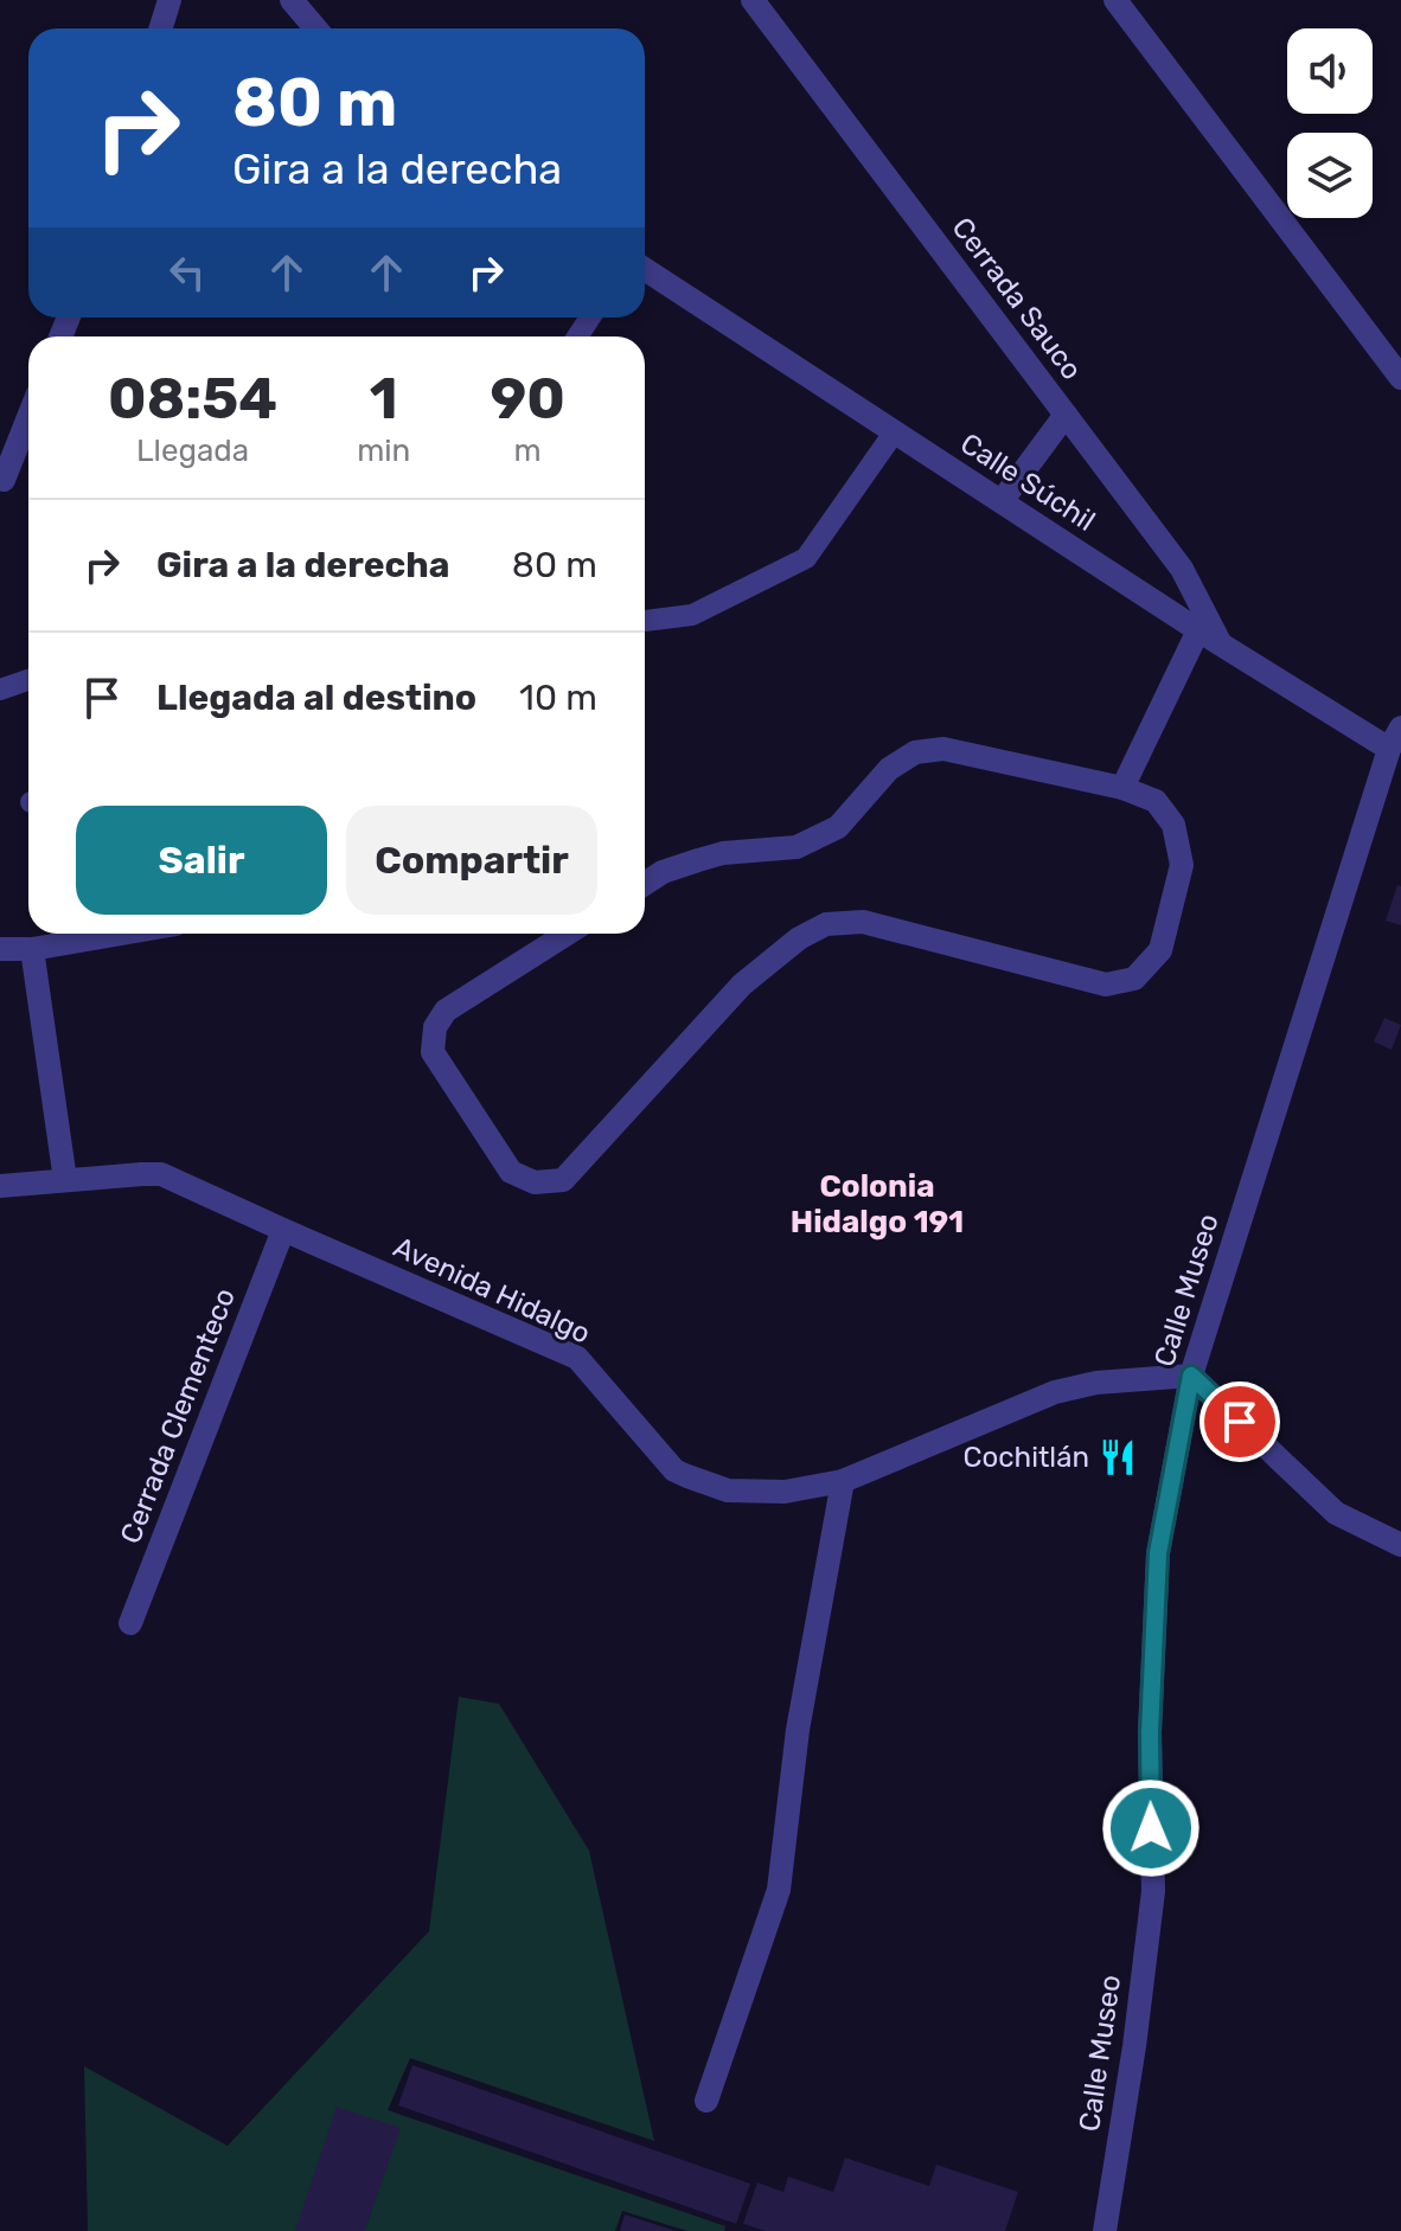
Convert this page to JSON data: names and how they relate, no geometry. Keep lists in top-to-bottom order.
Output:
{
  "streets": {
    "street": [
      "Cerrada Sauco",
      "Calle Súchil",
      "Avenida Hidalgo",
      "Calle Museo",
      "Cerrada Clementeco"
    ]
  },
  "crossings": [
    ["Cerrada Sauco", "Calle Súchil"],
    ["Calle Súchil", "Calle Museo"],
    ["Avenida Hidalgo", "Calle Museo"],
    ["Avenida Hidalgo", "Cerrada Clementeco"]
  ],
  "districts": ["Colonia Hidalgo 191"],
  "places": {
    "restaurant": ["Cochitlán"]
  },
  "page": {
    "turn": ["80 m", "Gira a la derecha"],
    "eta": [
      "08:54",
      "Llegada",
      "1",
      "min",
      "90",
      "m"
    ],
    "list": [
      {
        "name": "Gira a la derecha",
        "value": "80 m"
      },
      {
        "name": "Llegada al destino",
        "value": "10 m"
      }
    ],
    "buttons": ["Salir", "Compartir"]
  }
}
